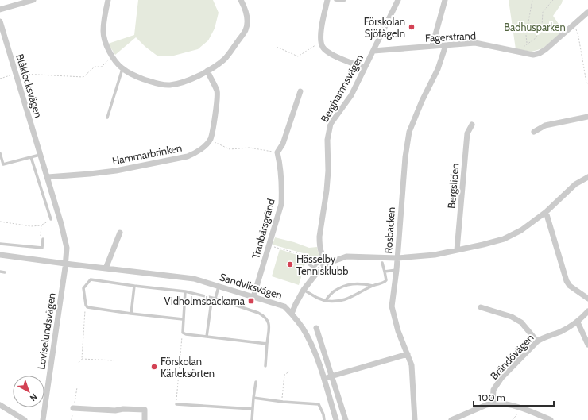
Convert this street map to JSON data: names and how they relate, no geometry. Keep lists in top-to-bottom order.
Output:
{
  "streets": {
    "street": [
      "Fagerstrand",
      "Blåklocksvägen",
      "Berghamnsvägen",
      "Hammarbrinken",
      "Bergsliden",
      "Tranbärsgränd",
      "Rosbacken",
      "Sandviksvägen",
      "Loviselundsvägen",
      "Brändövägen"
    ]
  },
  "crossings": [
    ["Fagerstrand", "Berghamnsvägen"],
    ["Fagerstrand", "Rosbacken"],
    ["Blåklocksvägen", "Hammarbrinken"],
    ["Blåklocksvägen", "Sandviksvägen"],
    ["Blåklocksvägen", "Loviselundsvägen"],
    ["Tranbärsgränd", "Sandviksvägen"],
    ["Sandviksvägen", "Loviselundsvägen"]
  ],
  "parks": ["Badhusparken"],
  "places": {
    "other": ["Förskolan Sjöfågeln", "Hässelby Tennisklubb", "Förskolan Kärleksörten"],
    "transit": ["Vidholmsbackarna"]
  },
  "scale_bar": "100 m",
  "north": "bottom right"
}
